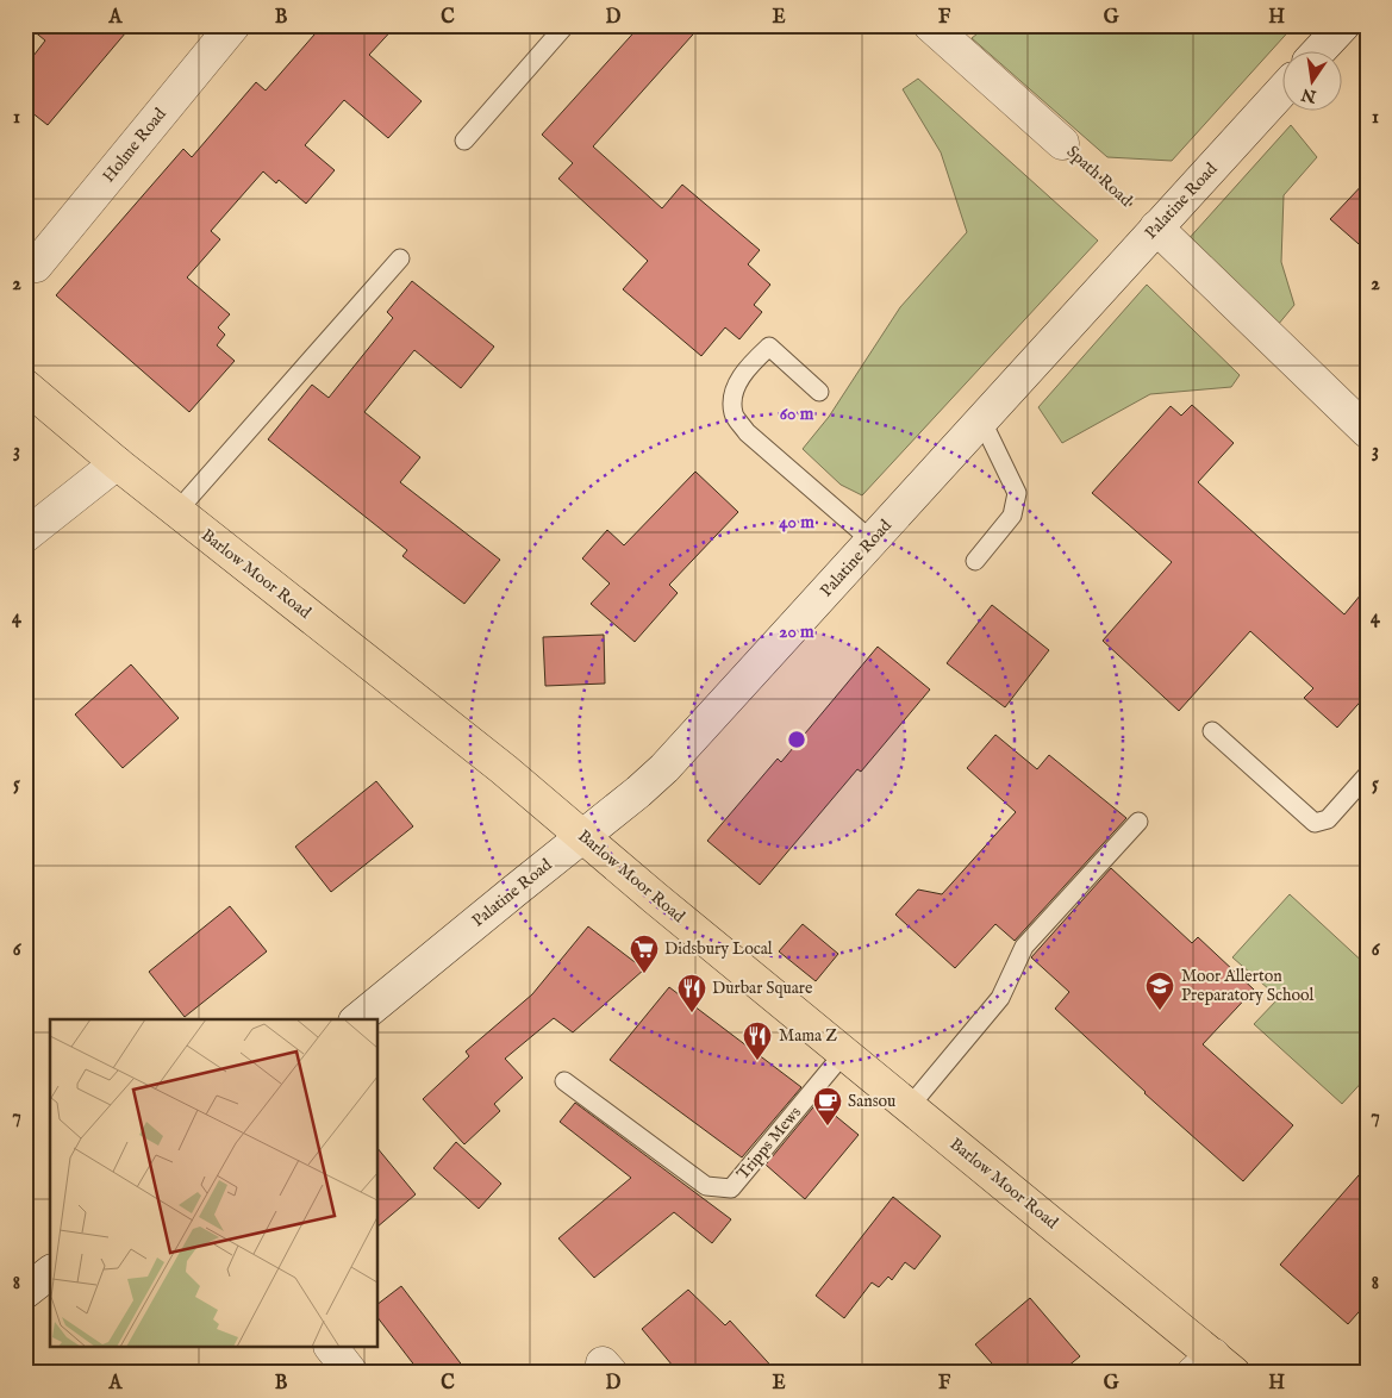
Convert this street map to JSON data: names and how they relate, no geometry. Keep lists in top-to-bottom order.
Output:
{
  "streets": {
    "main road": [
      "Holme Road",
      "Spath Road",
      "Palatine Road",
      "Barlow Moor Road"
    ],
    "lane": ["Tripps Mews"]
  },
  "crossings": [
    ["Spath Road", "Palatine Road"],
    ["Palatine Road", "Barlow Moor Road"],
    ["Barlow Moor Road", "Tripps Mews"]
  ],
  "places": {
    "supermarket": ["Didsbury Local"],
    "school or university": ["Moor Allerton Preparatory School"],
    "restaurant": ["Durbar Square", "Mama Z"],
    "cafe": ["Sansou"]
  },
  "north": "bottom",
  "grid": {
    "columns": [
      "A",
      "B",
      "C",
      "D",
      "E",
      "F",
      "G",
      "H"
    ],
    "rows": [
      "1",
      "2",
      "3",
      "4",
      "5",
      "6",
      "7",
      "8"
    ]
  },
  "rings": ["60 m", "40 m", "20 m"]
}
